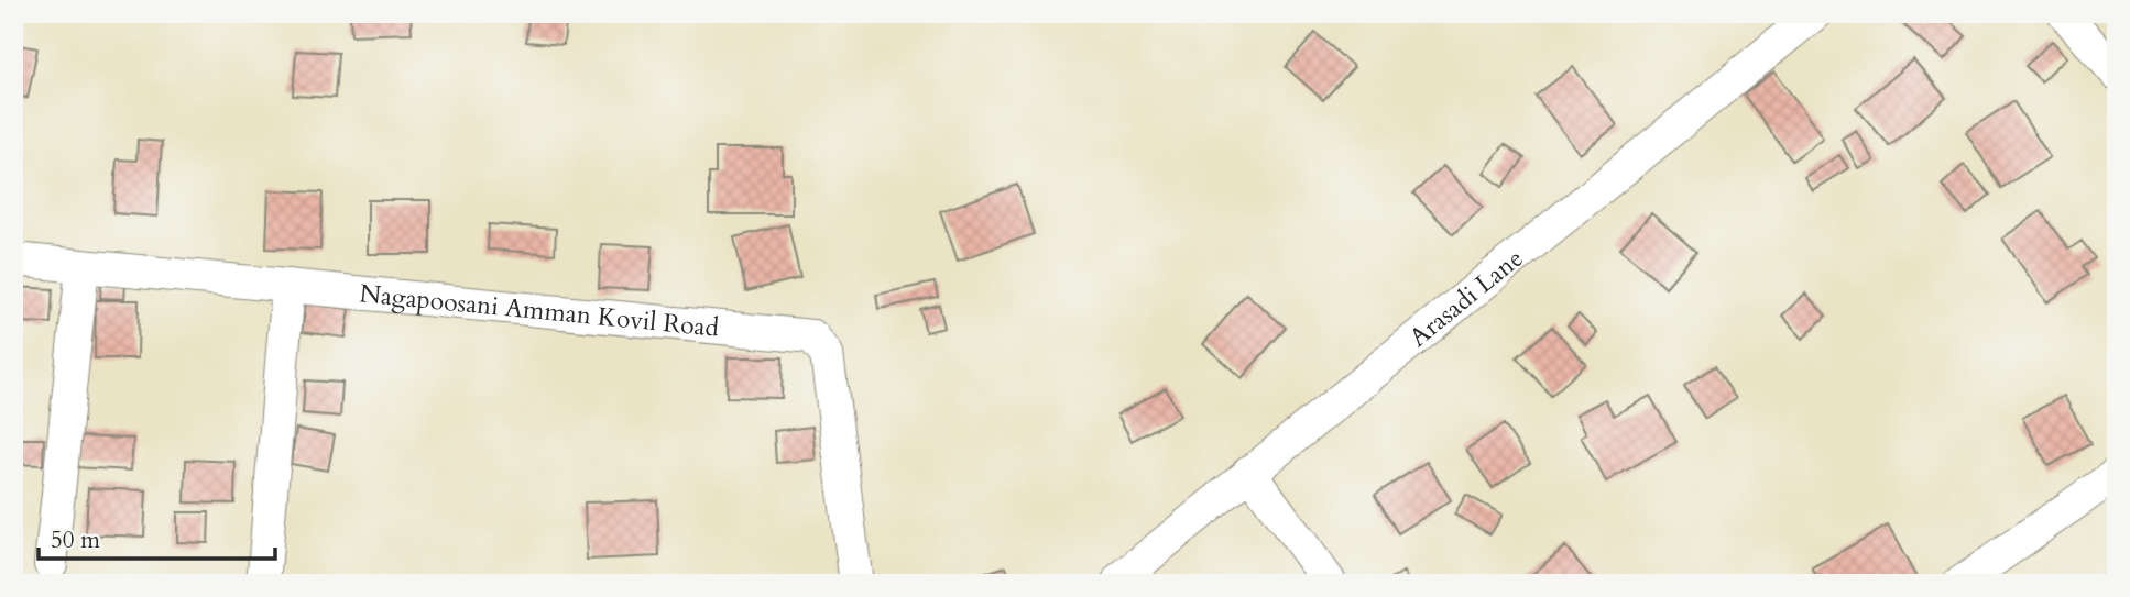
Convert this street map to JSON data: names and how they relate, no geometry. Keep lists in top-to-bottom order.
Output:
{
  "streets": {
    "street": ["Arasadi Lane", "Nagapoosani Amman Kovil Road"]
  },
  "scale_bar": "50 m"
}
